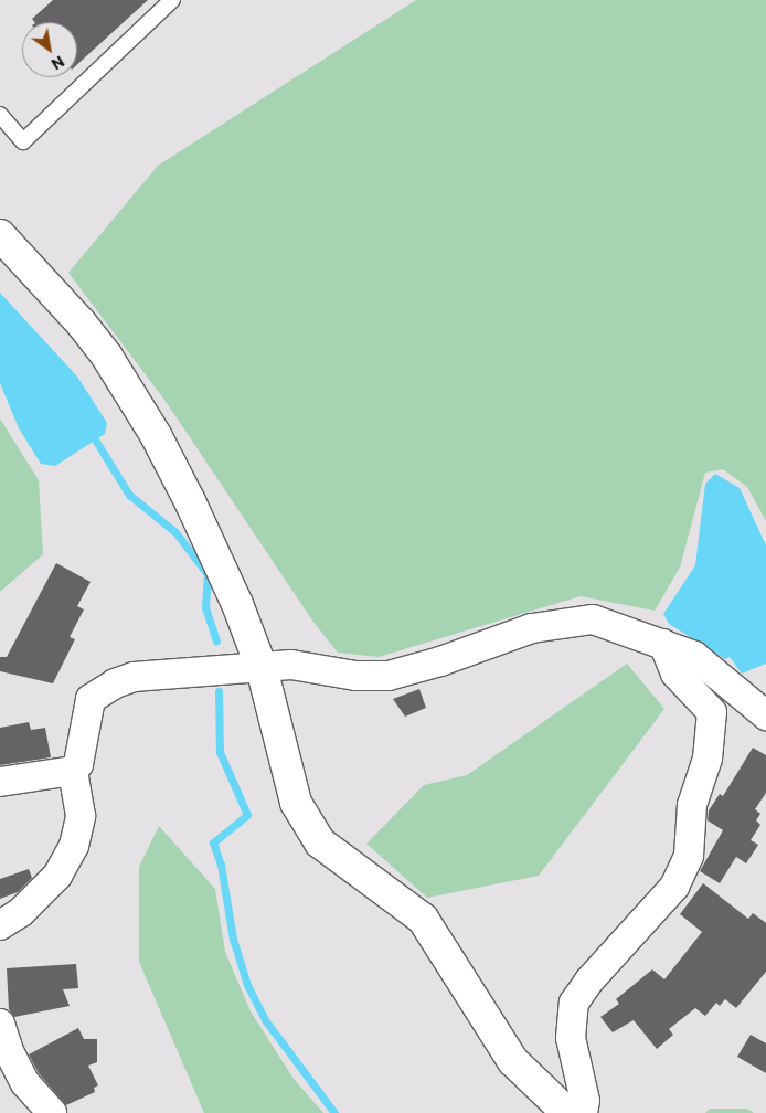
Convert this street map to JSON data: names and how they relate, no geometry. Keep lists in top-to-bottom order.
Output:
{
  "north": "bottom right"
}
